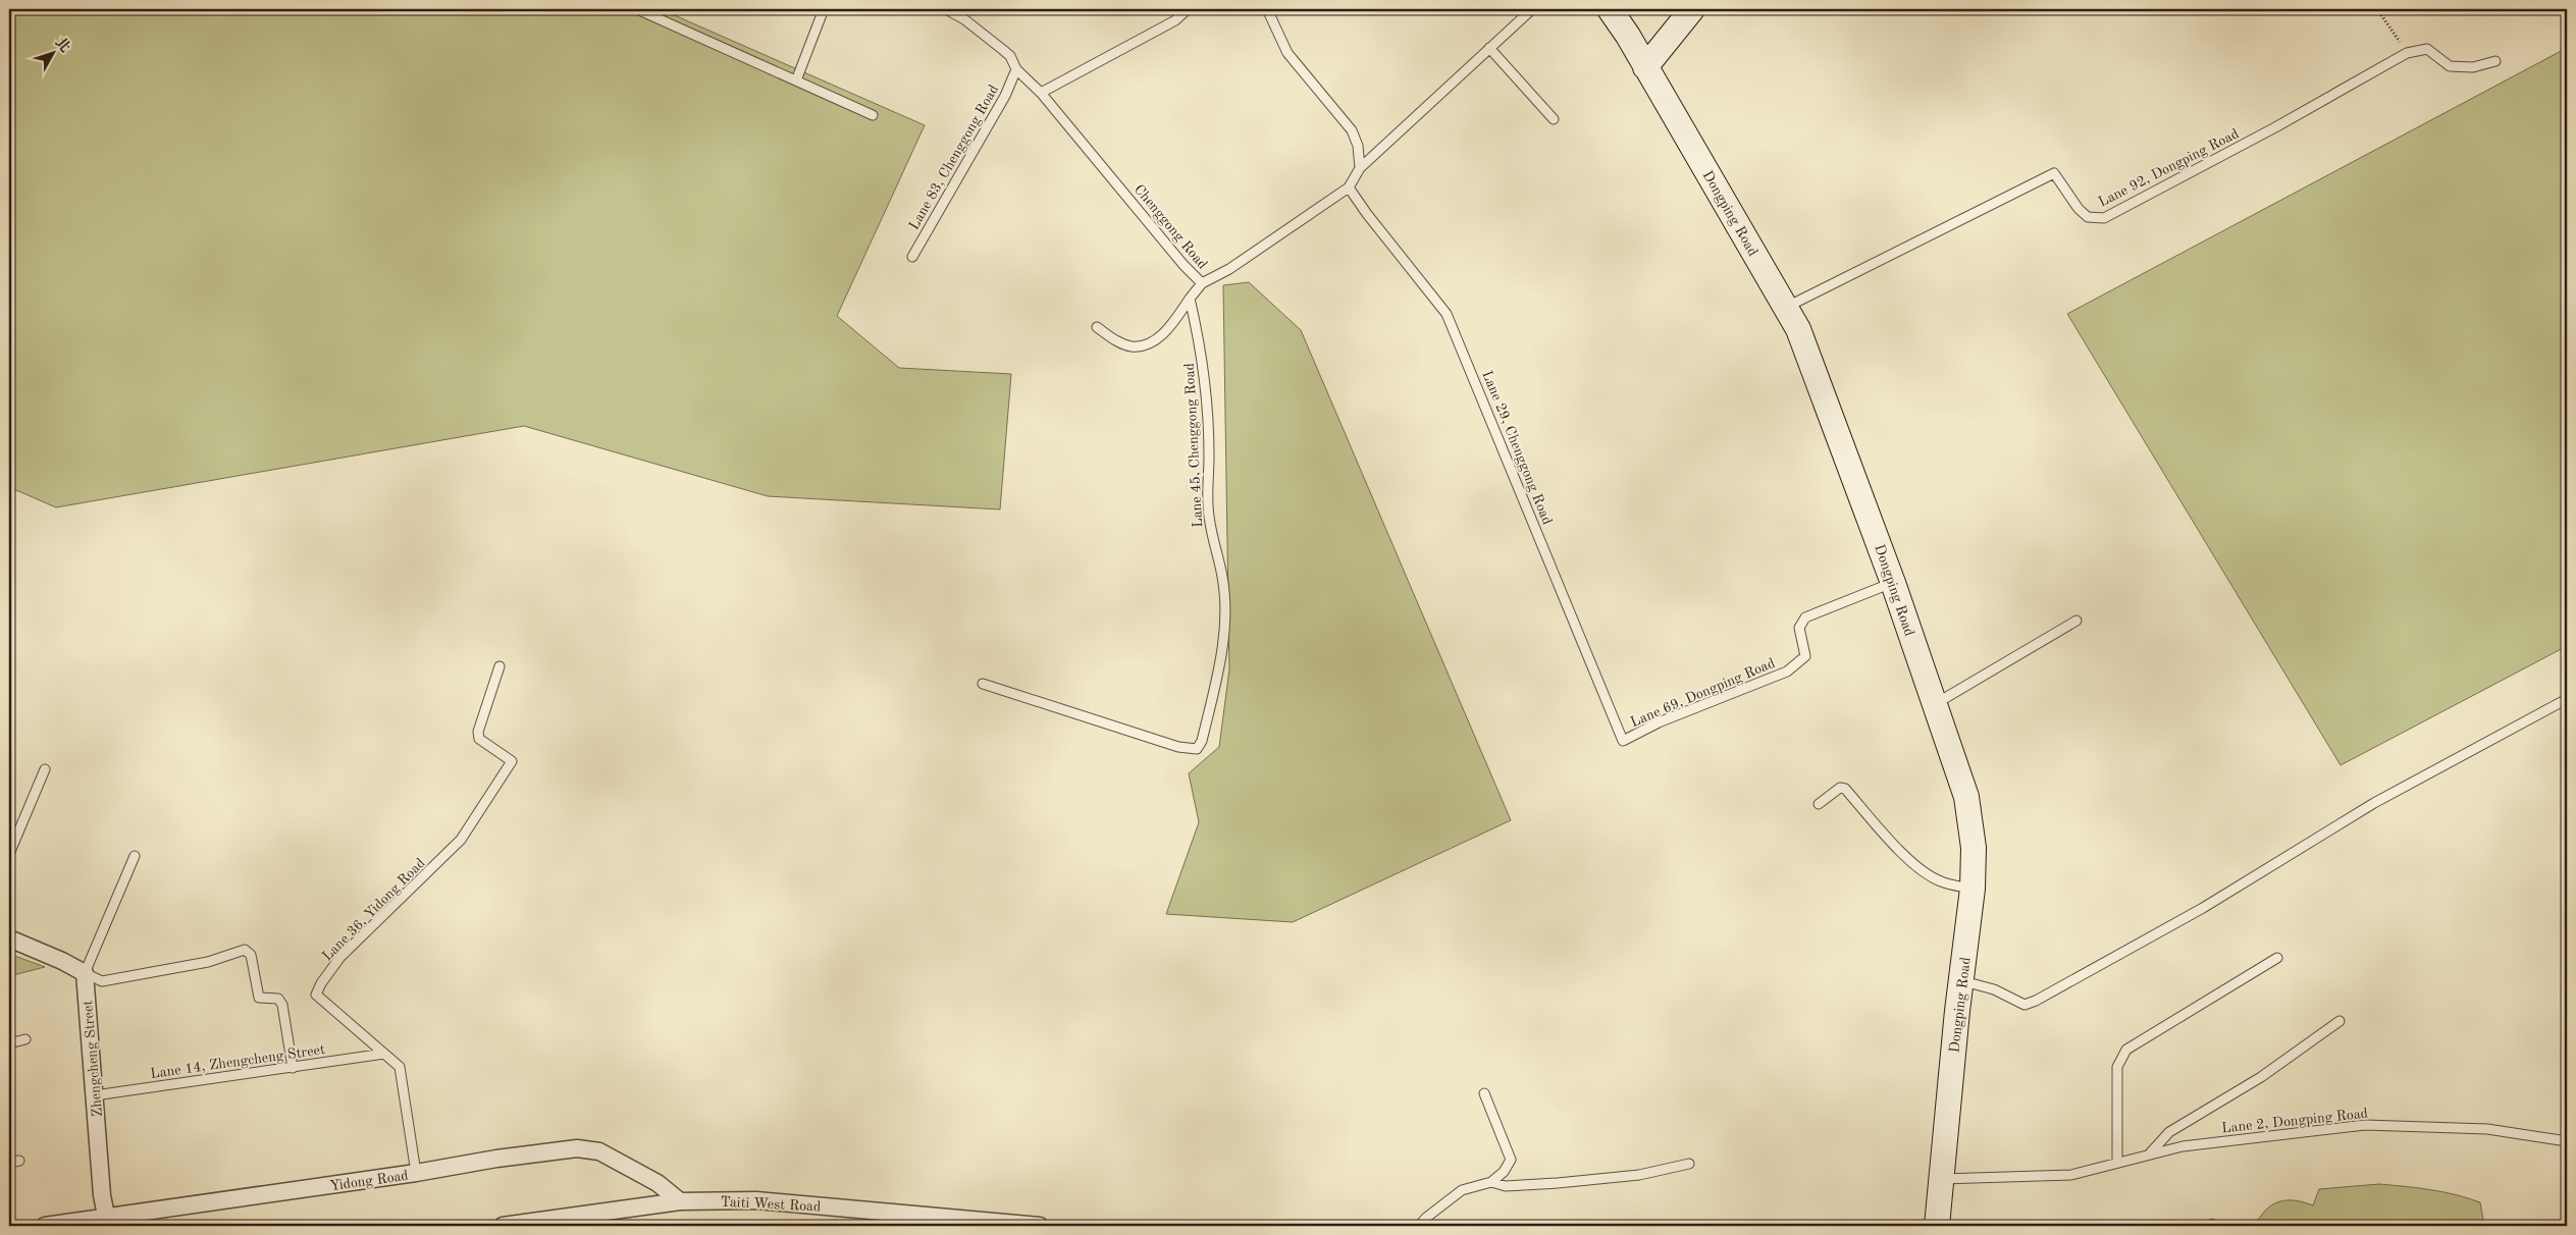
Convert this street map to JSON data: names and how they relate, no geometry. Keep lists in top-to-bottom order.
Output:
{
  "streets": {
    "main road": ["Dongping Road"],
    "street": ["Zhengcheng Street", "Yidong Road", "Taiti West Road"],
    "lane": [
      "Lane 83, Chenggong Road",
      "Lane 92, Dongping Road",
      "Chenggong Road",
      "Lane 45, Chenggong Road",
      "Lane 29, Chenggong Road",
      "Lane 69, Dongping Road",
      "Lane 36, Yidong Road",
      "Lane 14, Zhengcheng Street",
      "Lane 2, Dongping Road"
    ]
  },
  "crossings": [
    ["Lane 83, Chenggong Road", "Chenggong Road"],
    ["Lane 92, Dongping Road", "Dongping Road"],
    ["Dongping Road", "Lane 69, Dongping Road"],
    ["Dongping Road", "Lane 2, Dongping Road"],
    ["Chenggong Road", "Lane 29, Chenggong Road"],
    ["Lane 29, Chenggong Road", "Lane 69, Dongping Road"],
    ["Lane 36, Yidong Road", "Lane 14, Zhengcheng Street"],
    ["Lane 36, Yidong Road", "Yidong Road"],
    ["Zhengcheng Street", "Lane 14, Zhengcheng Street"],
    ["Zhengcheng Street", "Yidong Road"],
    ["Yidong Road", "Taiti West Road"]
  ],
  "north": "top right"
}
